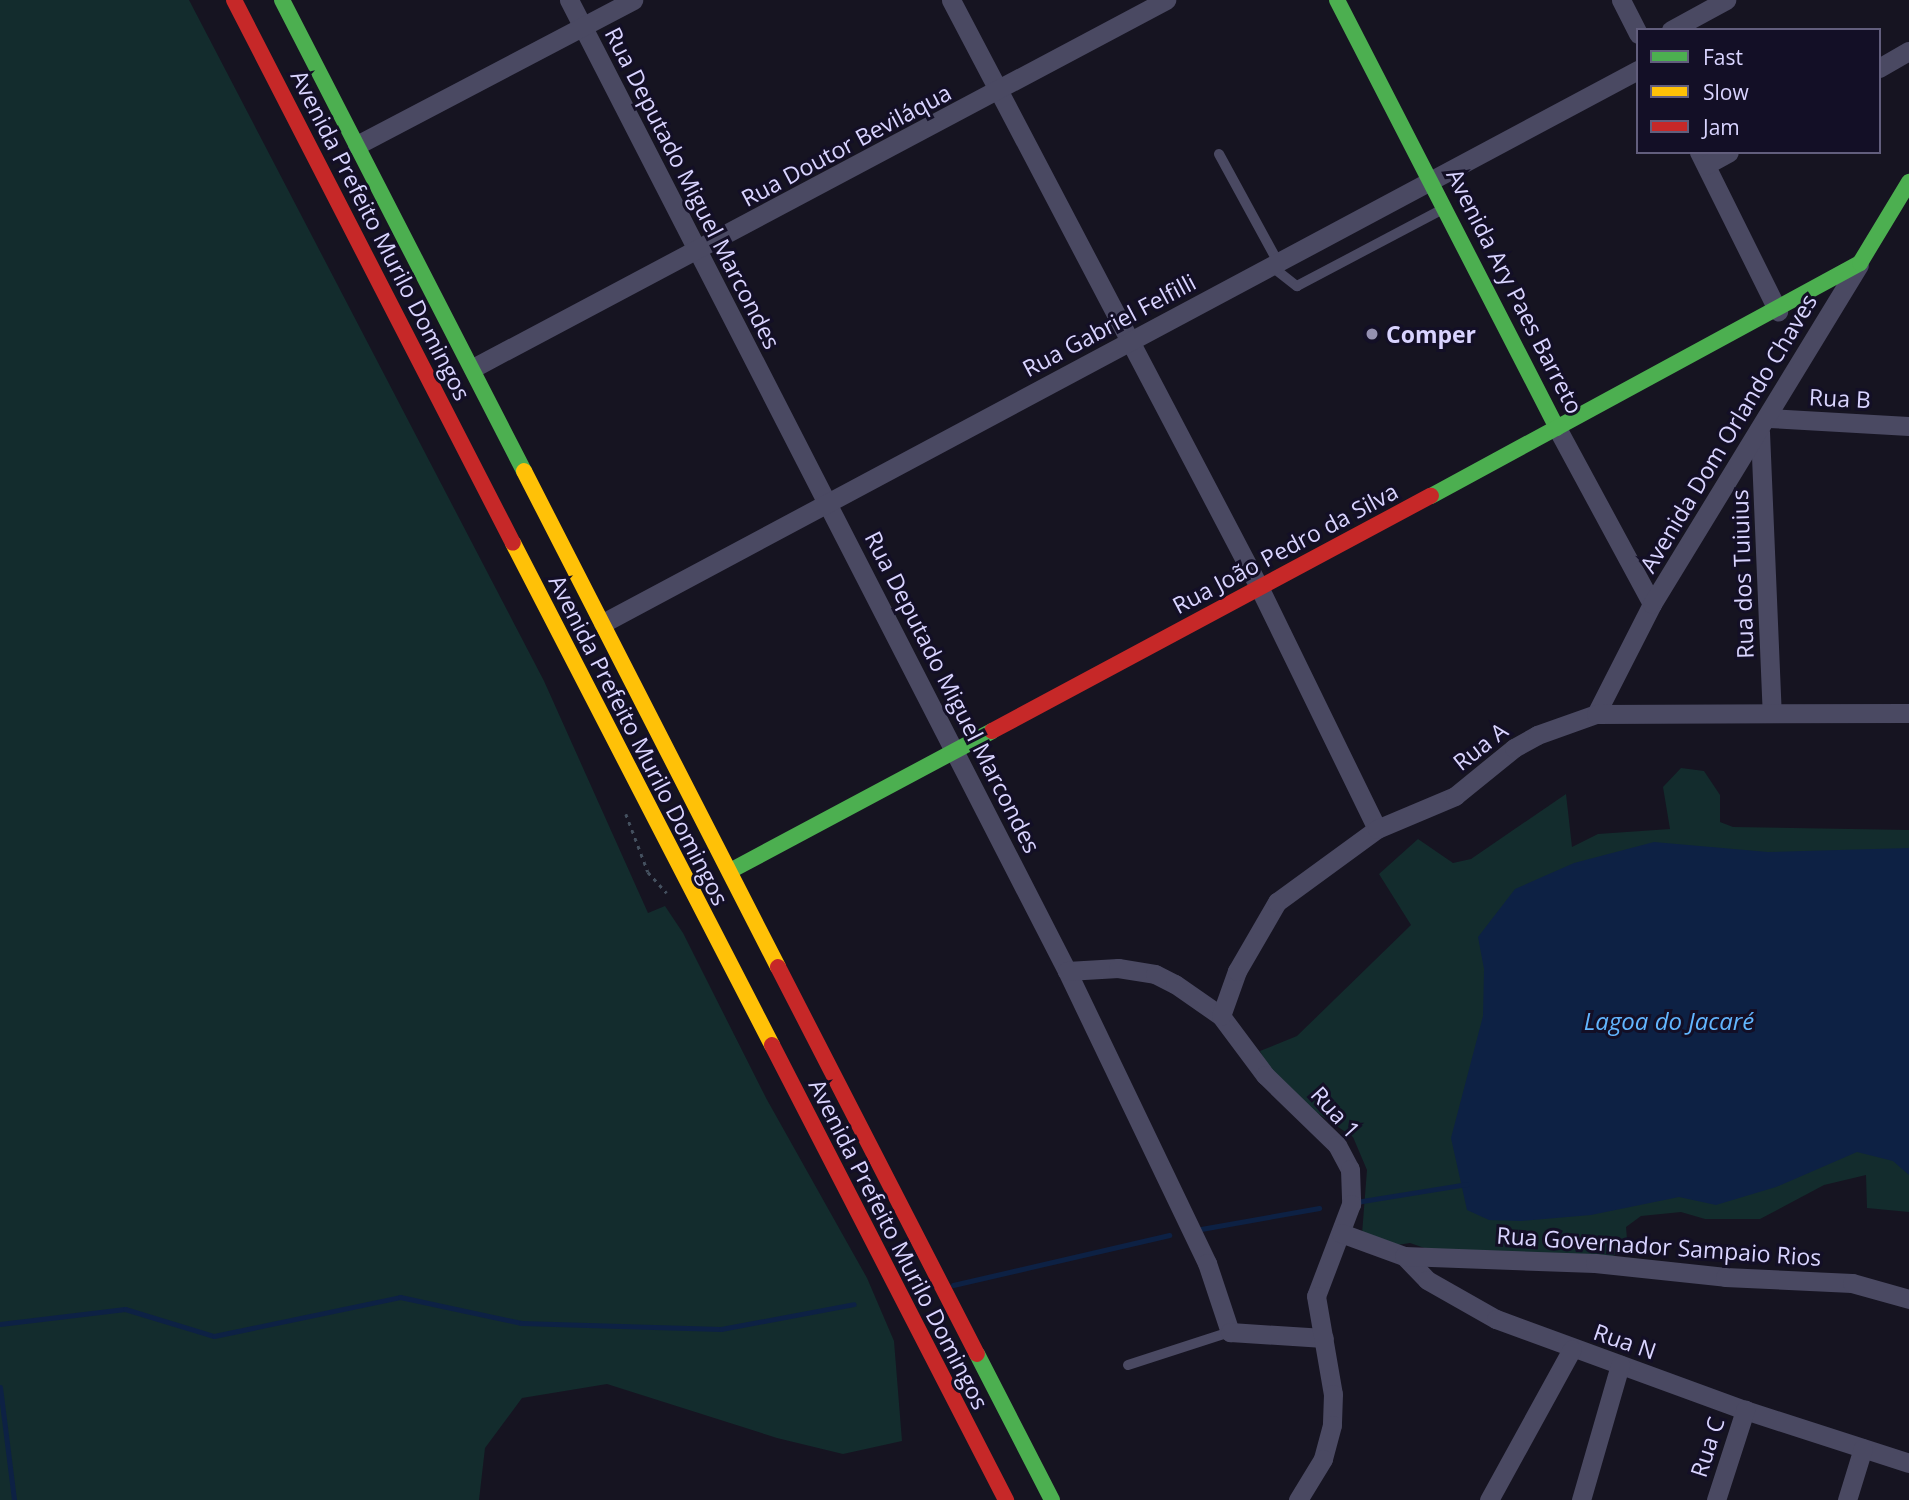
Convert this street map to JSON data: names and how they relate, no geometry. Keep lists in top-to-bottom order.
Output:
{
  "streets": {
    "main road": [
      "Avenida Prefeito Murilo Domingos",
      "Avenida Ary Paes Barreto",
      "Avenida Dom Orlando Chaves",
      "Rua João Pedro da Silva"
    ],
    "street": [
      "Rua Doutor Beviláqua",
      "Rua Deputado Miguel Marcondes",
      "Rua Gabriel Felfilli",
      "Rua B",
      "Rua dos Tuiuius",
      "Rua A",
      "Rua 1",
      "Rua Governador Sampaio Rios",
      "Rua N",
      "Rua C"
    ]
  },
  "crossings": [
    ["Rua Doutor Beviláqua", "Rua Deputado Miguel Marcondes"],
    ["Rua Doutor Beviláqua", "Avenida Prefeito Murilo Domingos"],
    ["Rua Deputado Miguel Marcondes", "Rua Gabriel Felfilli"],
    ["Rua Deputado Miguel Marcondes", "Rua João Pedro da Silva"],
    ["Rua Deputado Miguel Marcondes", "Rua 1"],
    ["Avenida Prefeito Murilo Domingos", "Rua Gabriel Felfilli"],
    ["Avenida Prefeito Murilo Domingos", "Rua João Pedro da Silva"],
    ["Avenida Ary Paes Barreto", "Rua Gabriel Felfilli"],
    ["Avenida Ary Paes Barreto", "Avenida Dom Orlando Chaves"],
    ["Avenida Ary Paes Barreto", "Rua João Pedro da Silva"],
    ["Rua B", "Avenida Dom Orlando Chaves"],
    ["Rua B", "Rua dos Tuiuius"],
    ["Avenida Dom Orlando Chaves", "Rua João Pedro da Silva"],
    ["Avenida Dom Orlando Chaves", "Rua dos Tuiuius"],
    ["Avenida Dom Orlando Chaves", "Rua A"],
    ["Rua dos Tuiuius", "Rua A"],
    ["Rua A", "Rua 1"],
    ["Rua 1", "Rua N"],
    ["Rua Governador Sampaio Rios", "Rua N"],
    ["Rua N", "Rua C"]
  ],
  "water": ["Lagoa do Jacaré"],
  "places": ["Comper"],
  "legend": ["Fast", "Slow", "Jam"]
}
